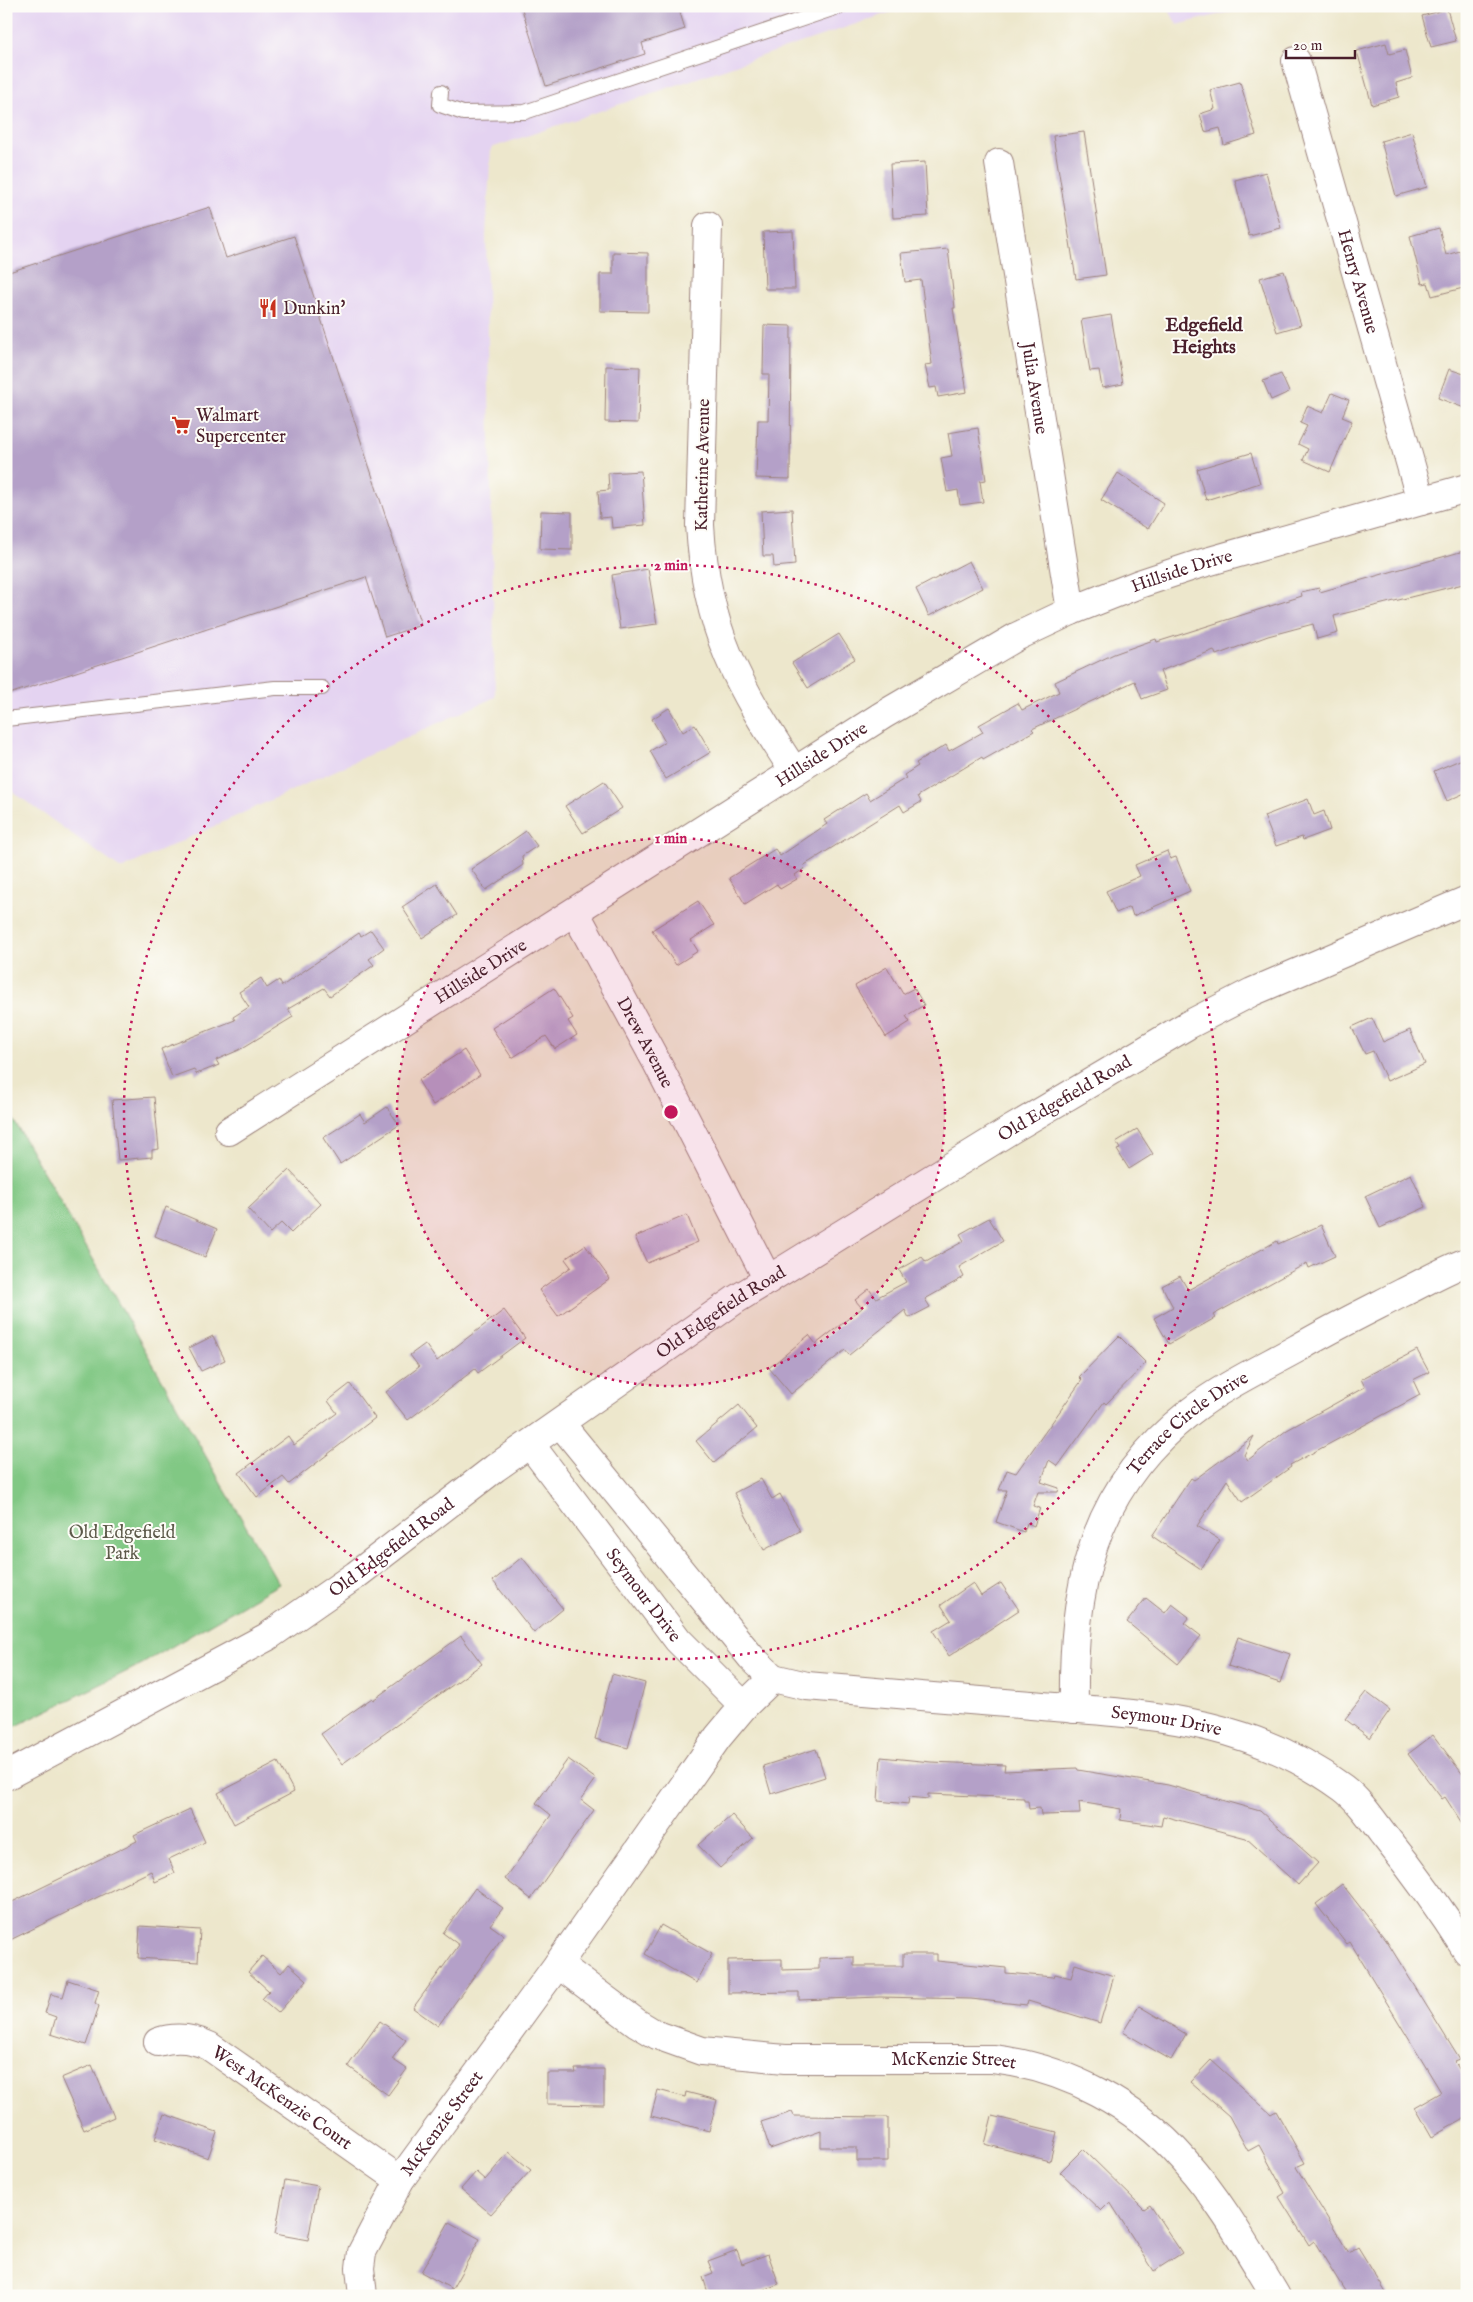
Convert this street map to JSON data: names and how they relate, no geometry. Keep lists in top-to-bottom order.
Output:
{
  "streets": {
    "street": [
      "Henry Avenue",
      "Julia Avenue",
      "Katherine Avenue",
      "Hillside Drive",
      "Drew Avenue",
      "Old Edgefield Road",
      "Terrace Circle Drive",
      "Seymour Drive",
      "McKenzie Street",
      "West McKenzie Court"
    ]
  },
  "crossings": [
    ["Henry Avenue", "Hillside Drive"],
    ["Julia Avenue", "Hillside Drive"],
    ["Katherine Avenue", "Hillside Drive"],
    ["Hillside Drive", "Drew Avenue"],
    ["Drew Avenue", "Old Edgefield Road"],
    ["Old Edgefield Road", "Seymour Drive"],
    ["Terrace Circle Drive", "Seymour Drive"],
    ["Seymour Drive", "McKenzie Street"],
    ["McKenzie Street", "West McKenzie Court"]
  ],
  "districts": ["Edgefield Heights"],
  "parks": ["Old Edgefield Park"],
  "places": {
    "restaurant": ["Dunkin'"],
    "supermarket": ["Walmart Supercenter"]
  },
  "scale_bar": "20 m",
  "rings": ["2 min", "1 min"]
}
